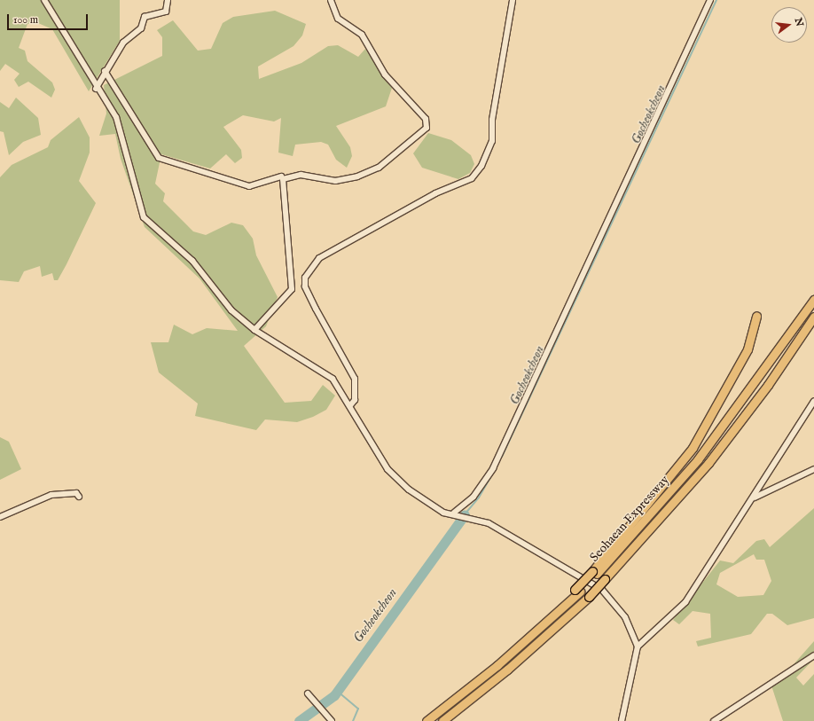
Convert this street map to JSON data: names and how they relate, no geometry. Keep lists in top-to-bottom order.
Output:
{
  "streets": {
    "highway": ["Seohaean Expressway"]
  },
  "water": ["Gocheokcheon"],
  "scale_bar": "100 m",
  "north": "right"
}
